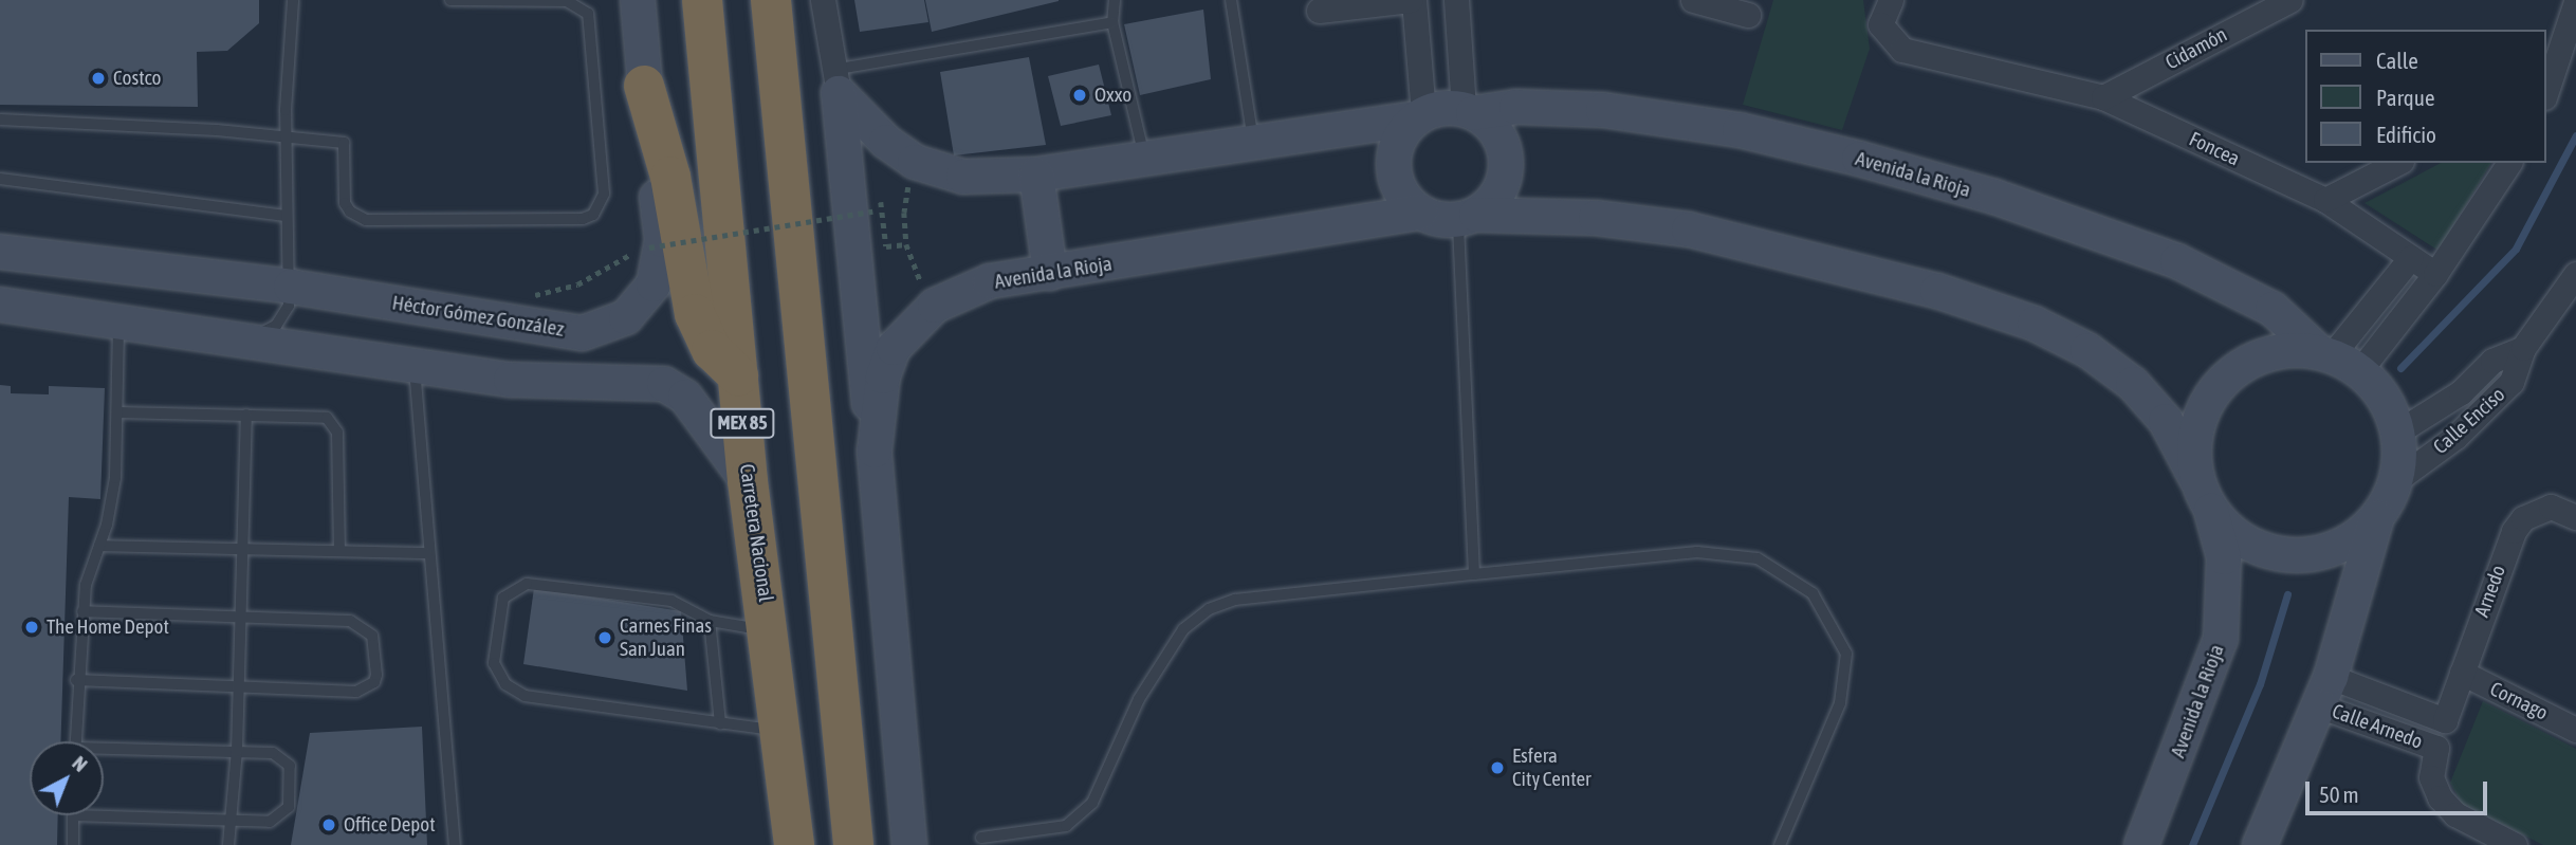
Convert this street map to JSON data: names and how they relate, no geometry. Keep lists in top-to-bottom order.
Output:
{
  "streets": {
    "highway": ["MEX 85", "Carretera Nacional"],
    "street": [
      "Cidamón",
      "Foncea",
      "Avenida la Rioja",
      "Héctor Gómez González",
      "Calle Enciso",
      "Arnedo",
      "Cornago",
      "Calle Arnedo"
    ]
  },
  "crossings": [
    ["Cidamón", "Foncea"],
    ["Avenida la Rioja", "Calle Enciso"],
    ["Arnedo", "Cornago"],
    ["Arnedo", "Calle Arnedo"]
  ],
  "places": [
    "Costco",
    "Oxxo",
    "The Home Depot",
    "Carnes Finas San Juan",
    "Esfera City Center",
    "Office Depot"
  ],
  "legend": ["Calle", "Parque", "Edificio"],
  "scale_bar": "50 m",
  "north": "top right"
}
